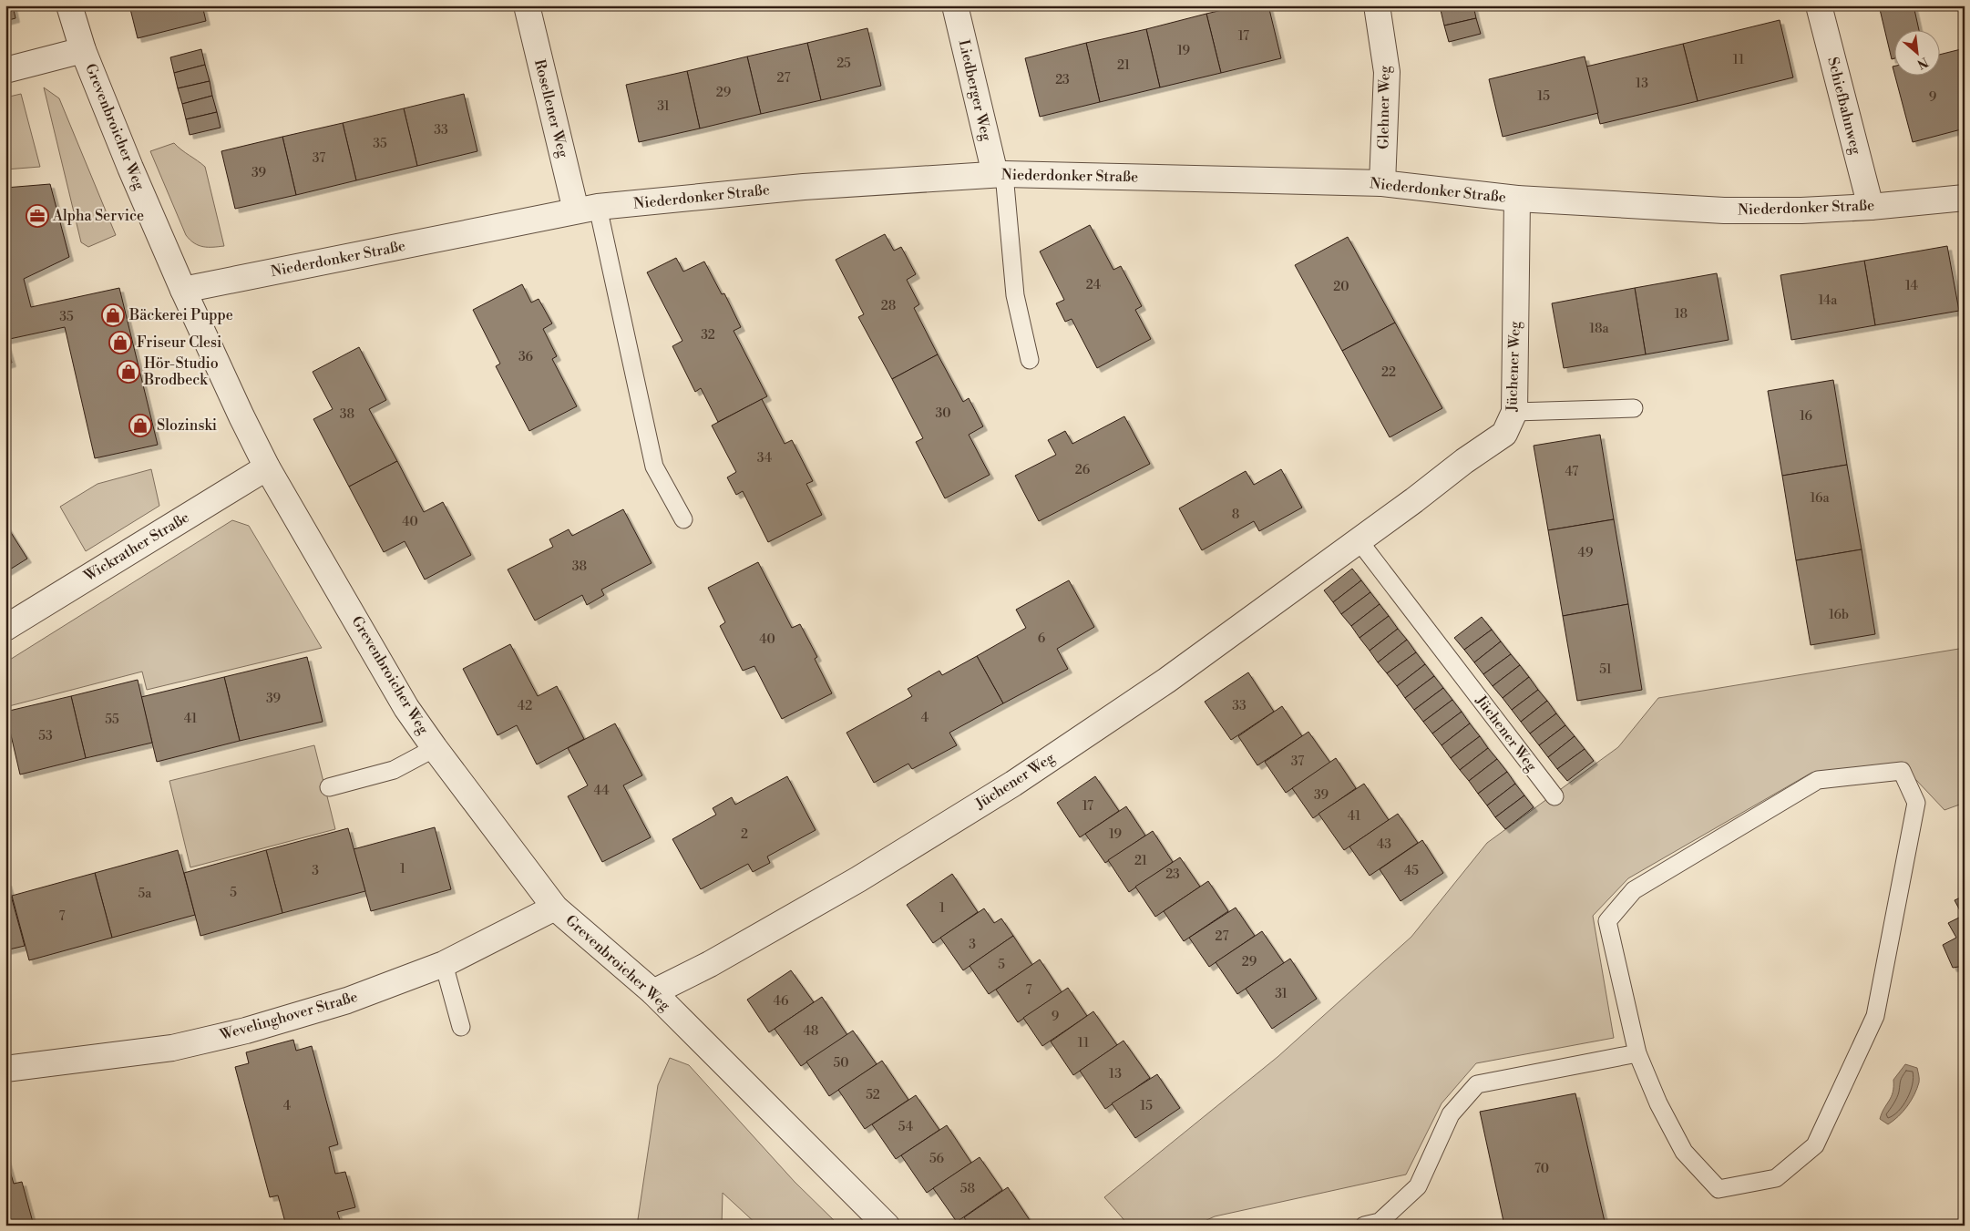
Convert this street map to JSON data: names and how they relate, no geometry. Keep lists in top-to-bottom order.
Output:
{
  "streets": {
    "street": [
      "Liedberger Weg",
      "Schiefbahnweg",
      "Glehner Weg",
      "Rosellener Weg",
      "Grevenbroicher Weg",
      "Niederdonker Straße",
      "Jüchener Weg",
      "Wickrather Straße",
      "Wevelinghover Straße"
    ]
  },
  "crossings": [
    ["Liedberger Weg", "Niederdonker Straße"],
    ["Schiefbahnweg", "Niederdonker Straße"],
    ["Glehner Weg", "Niederdonker Straße"],
    ["Rosellener Weg", "Niederdonker Straße"],
    ["Grevenbroicher Weg", "Niederdonker Straße"],
    ["Grevenbroicher Weg", "Jüchener Weg"],
    ["Grevenbroicher Weg", "Wickrather Straße"],
    ["Grevenbroicher Weg", "Wevelinghover Straße"],
    ["Niederdonker Straße", "Jüchener Weg"]
  ],
  "places": {
    "office": ["Alpha Service"],
    "shop": [
      "Bäckerei Puppe",
      "Friseur Clesi",
      "Hör-Studio Brodbeck",
      "Slozinski"
    ]
  },
  "house_numbers": [
    "17",
    "19",
    "11",
    "25",
    "21",
    "27",
    "23",
    "13",
    "29",
    "15",
    "9",
    "31",
    "33",
    "35",
    "37",
    "39",
    "24",
    "14",
    "20",
    "14a",
    "28",
    "18",
    "35",
    "18a",
    "32",
    "36",
    "22",
    "30",
    "38",
    "16",
    "34",
    "26",
    "47",
    "16a",
    "8",
    "40",
    "49",
    "38",
    "16b",
    "6",
    "40",
    "51",
    "39",
    "42",
    "33",
    "4",
    "41",
    "55",
    "53",
    "37",
    "44",
    "39",
    "17",
    "41",
    "2",
    "19",
    "43",
    "21",
    "1",
    "3",
    "45",
    "23",
    "5",
    "5a",
    "1",
    "7",
    "27",
    "3",
    "29",
    "5",
    "7",
    "31",
    "46",
    "9",
    "48",
    "11",
    "50",
    "13",
    "52",
    "4",
    "15",
    "54",
    "56",
    "70",
    "58"
  ],
  "north": "bottom right"
}
